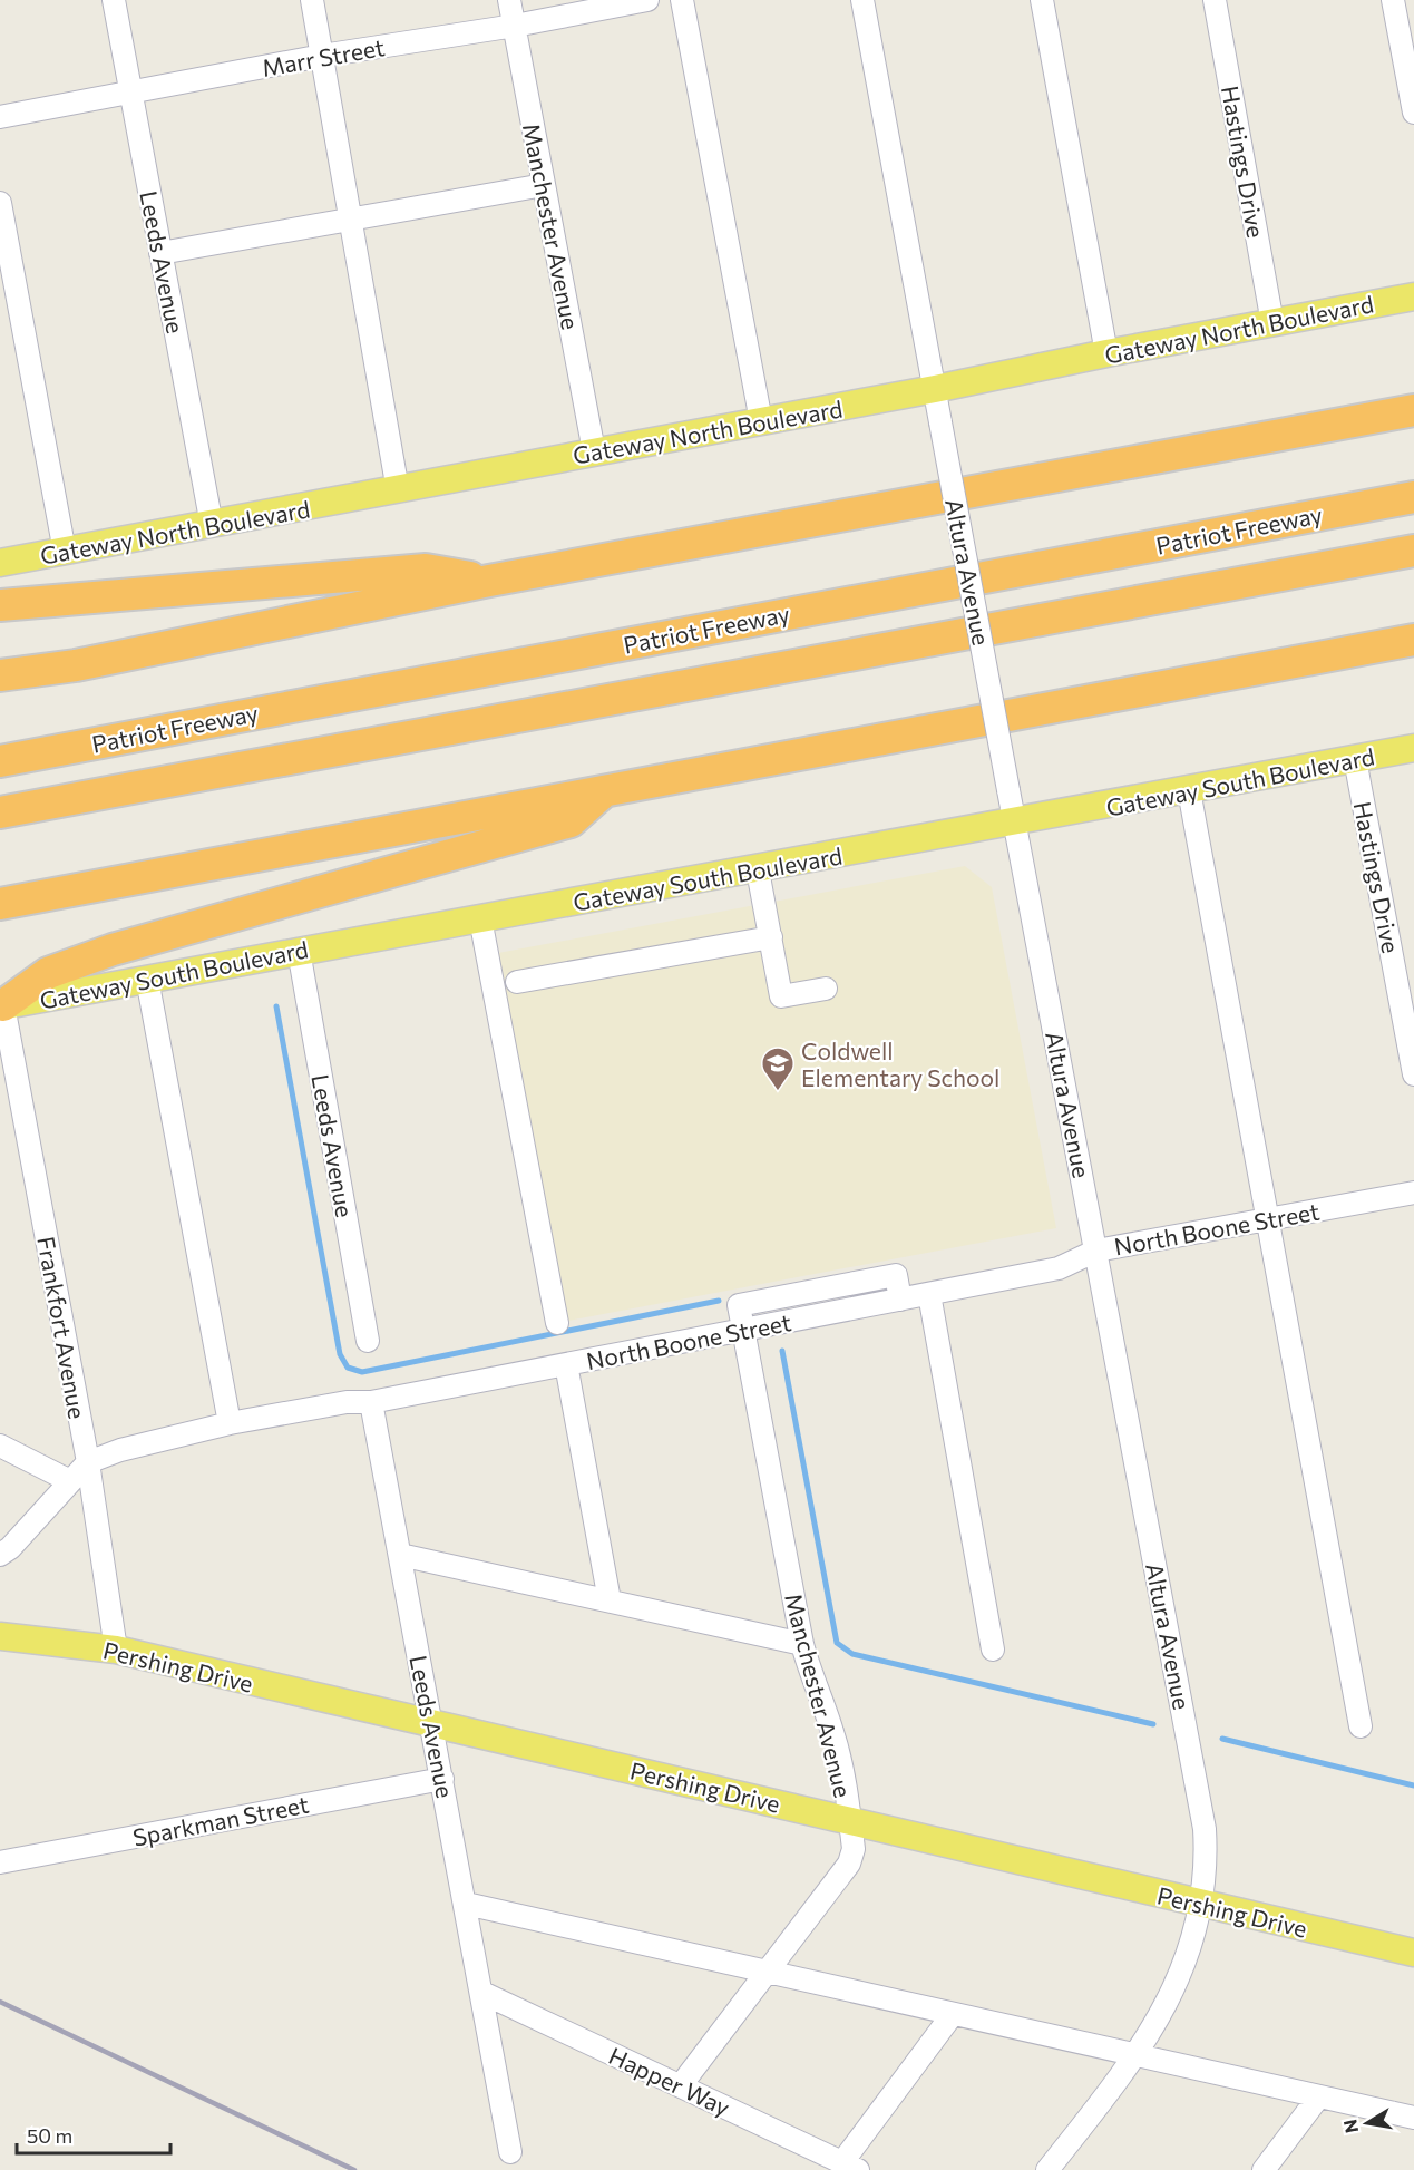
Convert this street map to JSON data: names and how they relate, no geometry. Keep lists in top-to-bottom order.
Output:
{
  "streets": {
    "highway": ["Patriot Freeway"],
    "main road": ["Gateway North Boulevard", "Gateway South Boulevard", "Pershing Drive"],
    "street": [
      "Marr Street",
      "Hastings Drive",
      "Manchester Avenue",
      "Leeds Avenue",
      "Altura Avenue",
      "North Boone Street",
      "Frankfort Avenue",
      "Sparkman Street",
      "Happer Way"
    ]
  },
  "crossings": [
    ["Marr Street", "Manchester Avenue"],
    ["Marr Street", "Leeds Avenue"],
    ["Hastings Drive", "Gateway North Boulevard"],
    ["Hastings Drive", "Gateway South Boulevard"],
    ["Manchester Avenue", "Gateway North Boulevard"],
    ["Manchester Avenue", "North Boone Street"],
    ["Manchester Avenue", "Pershing Drive"],
    ["Manchester Avenue", "Happer Way"],
    ["Leeds Avenue", "Gateway North Boulevard"],
    ["Leeds Avenue", "Gateway South Boulevard"],
    ["Leeds Avenue", "North Boone Street"],
    ["Leeds Avenue", "Pershing Drive"],
    ["Leeds Avenue", "Sparkman Street"],
    ["Leeds Avenue", "Happer Way"],
    ["Gateway North Boulevard", "Altura Avenue"],
    ["Altura Avenue", "Gateway South Boulevard"],
    ["Altura Avenue", "North Boone Street"],
    ["Altura Avenue", "Pershing Drive"],
    ["Gateway South Boulevard", "Frankfort Avenue"],
    ["North Boone Street", "Frankfort Avenue"],
    ["Frankfort Avenue", "Pershing Drive"]
  ],
  "places": {
    "school or university": ["Coldwell Elementary School"]
  },
  "scale_bar": "50 m",
  "north": "left"
}
